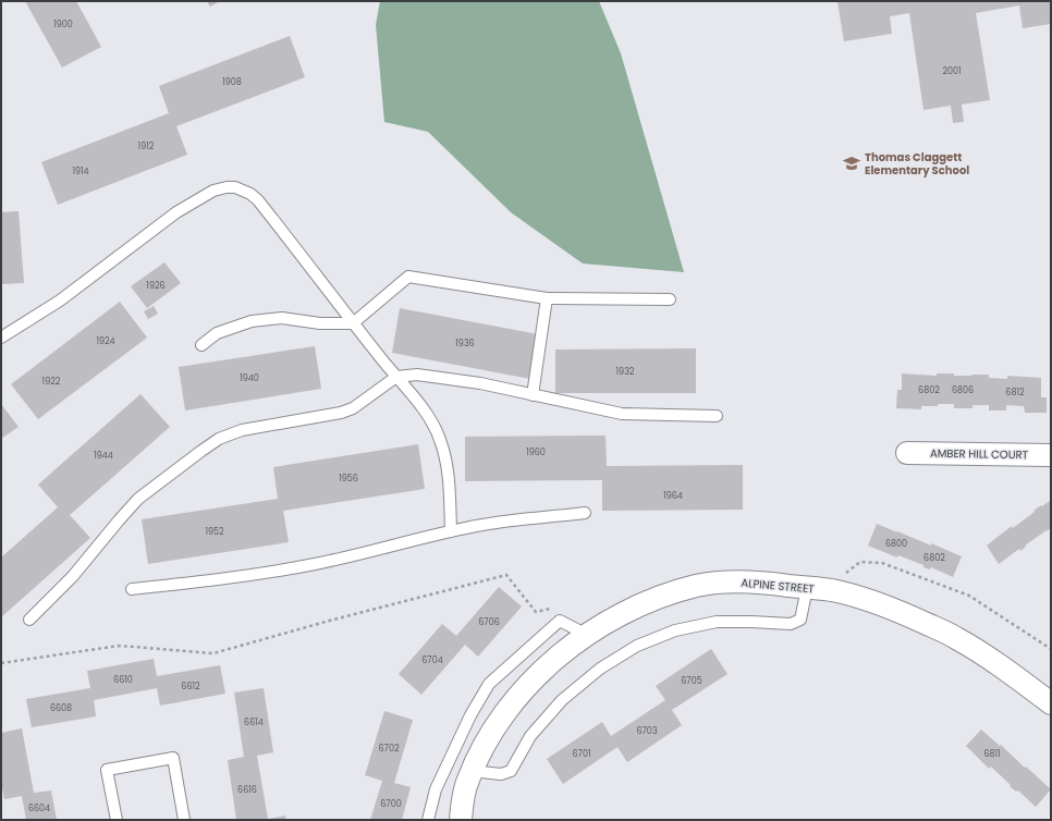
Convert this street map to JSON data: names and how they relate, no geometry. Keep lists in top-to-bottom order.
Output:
{
  "streets": {
    "street": ["AMBER HILL COURT", "ALPINE STREET"]
  },
  "places": {
    "school or university": ["Thomas Claggett Elementary School"]
  },
  "house_numbers": [
    "1900",
    "2001",
    "1908",
    "1912",
    "1914",
    "1926",
    "1924",
    "1936",
    "1932",
    "1940",
    "1922",
    "6802",
    "6806",
    "6812",
    "1960",
    "1944",
    "1956",
    "1964",
    "1952",
    "6800",
    "6802",
    "6706",
    "6704",
    "6610",
    "6705",
    "6612",
    "6608",
    "6614",
    "6703",
    "6702",
    "6701",
    "6811",
    "6616",
    "6700",
    "6604"
  ]
}
